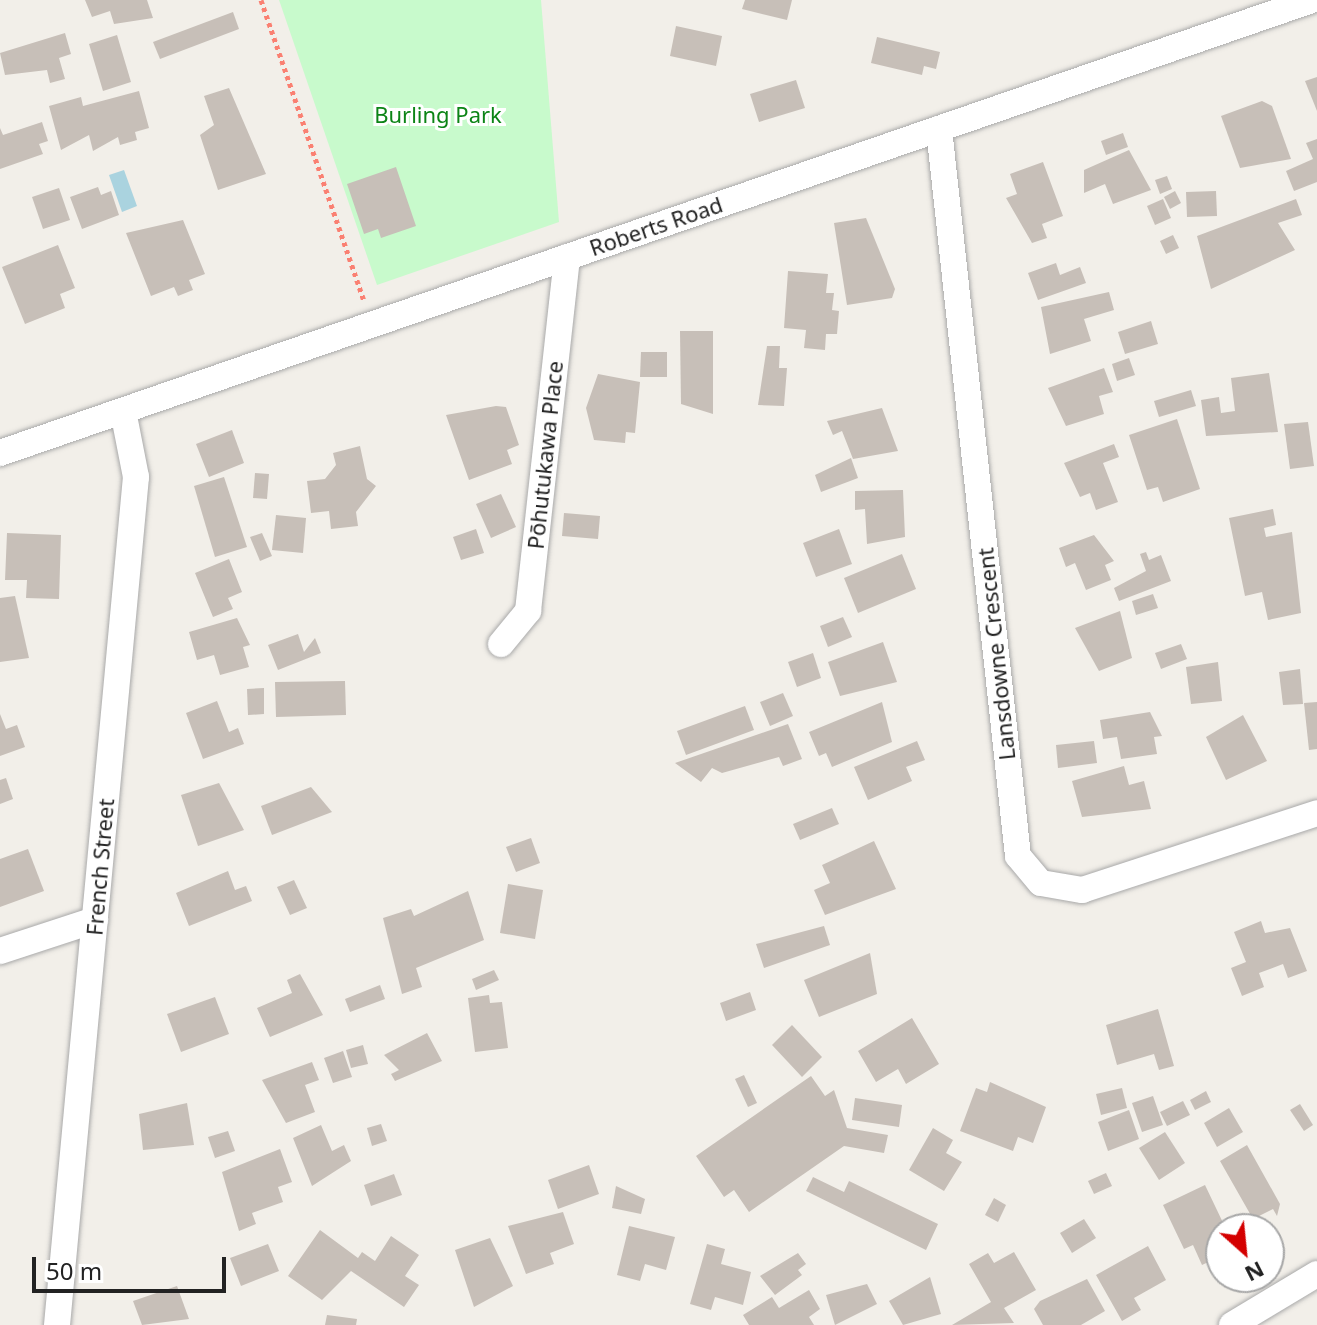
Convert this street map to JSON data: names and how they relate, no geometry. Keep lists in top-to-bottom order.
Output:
{
  "streets": {
    "street": [
      "Roberts Road",
      "Pōhutukawa Place",
      "Lansdowne Crescent",
      "French Street"
    ]
  },
  "crossings": [
    ["Roberts Road", "Pōhutukawa Place"],
    ["Roberts Road", "Lansdowne Crescent"],
    ["Roberts Road", "French Street"]
  ],
  "parks": ["Burling Park"],
  "scale_bar": "50 m",
  "north": "bottom right"
}
